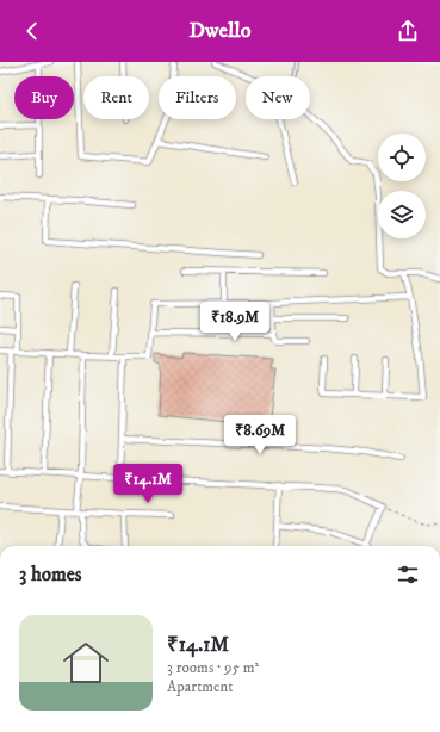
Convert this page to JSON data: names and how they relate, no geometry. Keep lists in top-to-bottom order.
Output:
{
  "page": {
    "header": "Dwello",
    "chip": [
      "Buy",
      "Rent",
      "Filters",
      "New"
    ],
    "price": ["₹18.9M", "₹8.69M", "₹14.1M"],
    "heading": "3 homes",
    "list": [
      {
        "name": "₹14.1M",
        "note": "3 rooms · 95 m² · Apartment"
      }
    ]
  }
}
